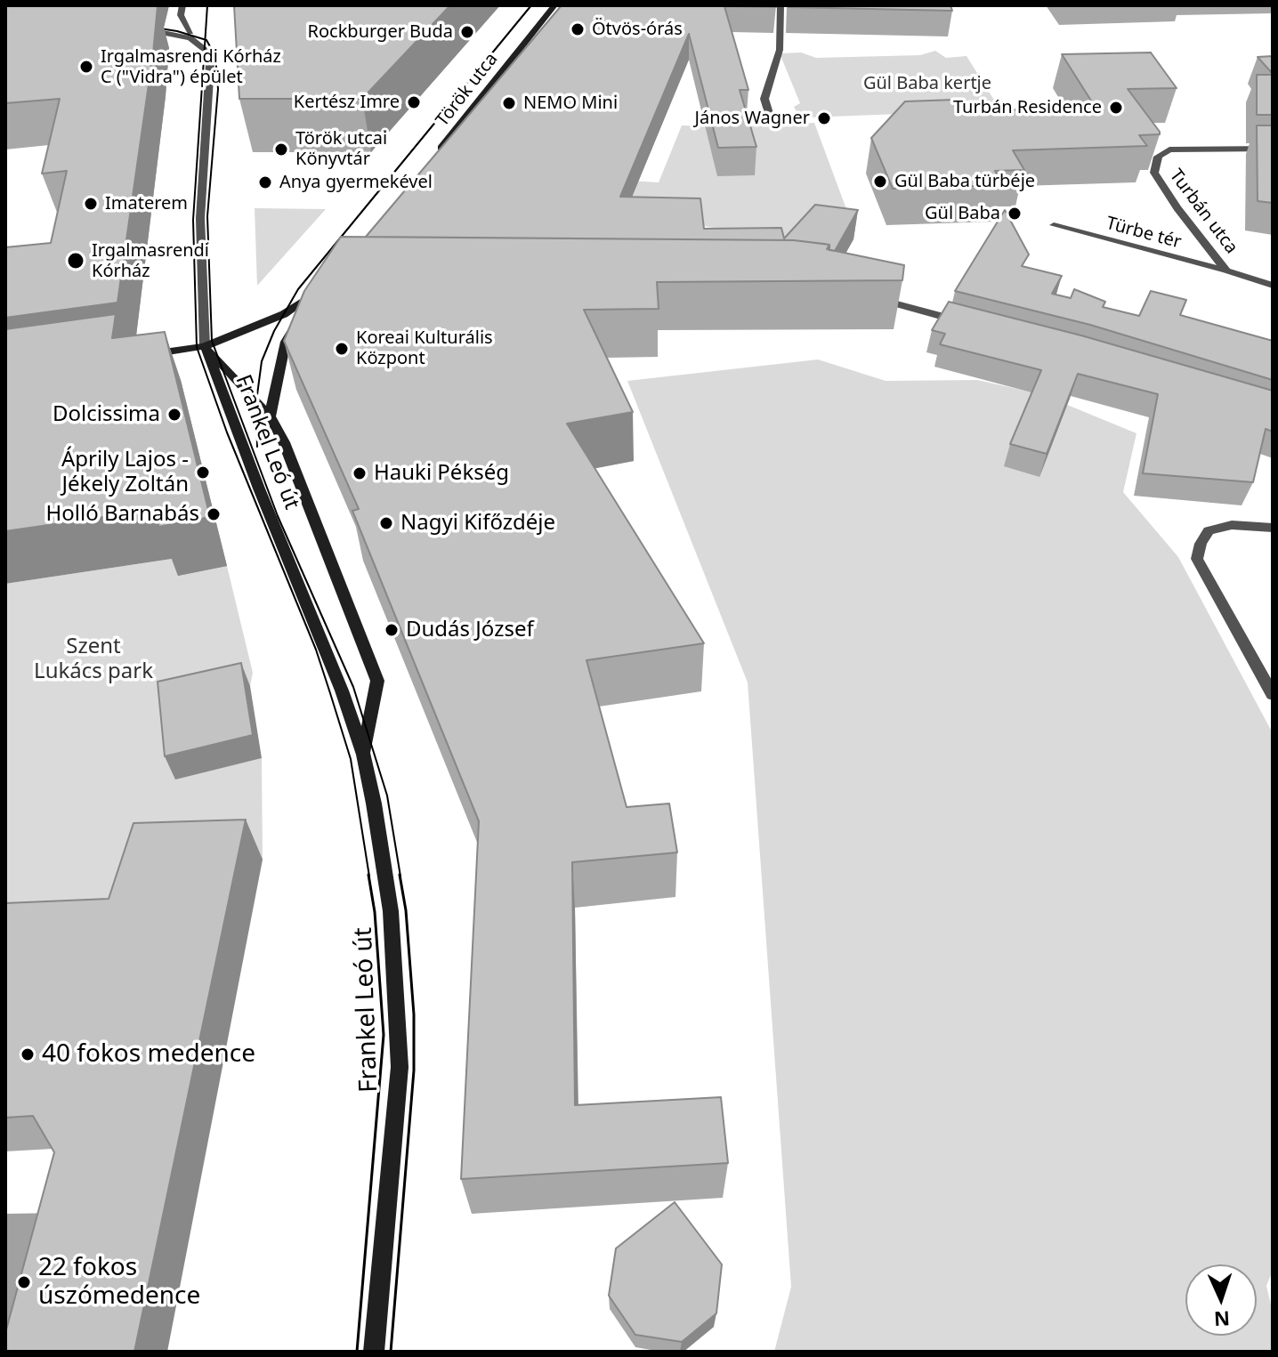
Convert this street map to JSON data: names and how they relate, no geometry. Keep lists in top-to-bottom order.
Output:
{
  "streets": {
    "street": [
      "Török utca",
      "Turbán utca",
      "Türbe tér",
      "Frankel Leó út"
    ]
  },
  "crossings": [
    ["Turbán utca", "Türbe tér"]
  ],
  "parks": ["Gül Baba kertje", "Szent Lukács park"],
  "places": [
    "Ötvös-órás",
    "Rockburger Buda",
    "Irgalmasrendi Kórház C (\"Vidra\") épület",
    "Kertész Imre",
    "NEMO Mini",
    "Turbán Residence",
    "János Wagner",
    "Török utcai Könyvtár",
    "Gül Baba türbéje",
    "Anya gyermekével",
    "Imaterem",
    "Gül Baba",
    "Irgalmasrendi Kórház",
    "Koreai Kulturális Központ",
    "Dolcissima",
    "Áprily Lajos - Jékely Zoltán",
    "Hauki Pékség",
    "Holló Barnabás",
    "Nagyi Kifőzdéje",
    "Dudás József",
    "40 fokos medence",
    "22 fokos úszómedence"
  ],
  "north": "bottom"
}
